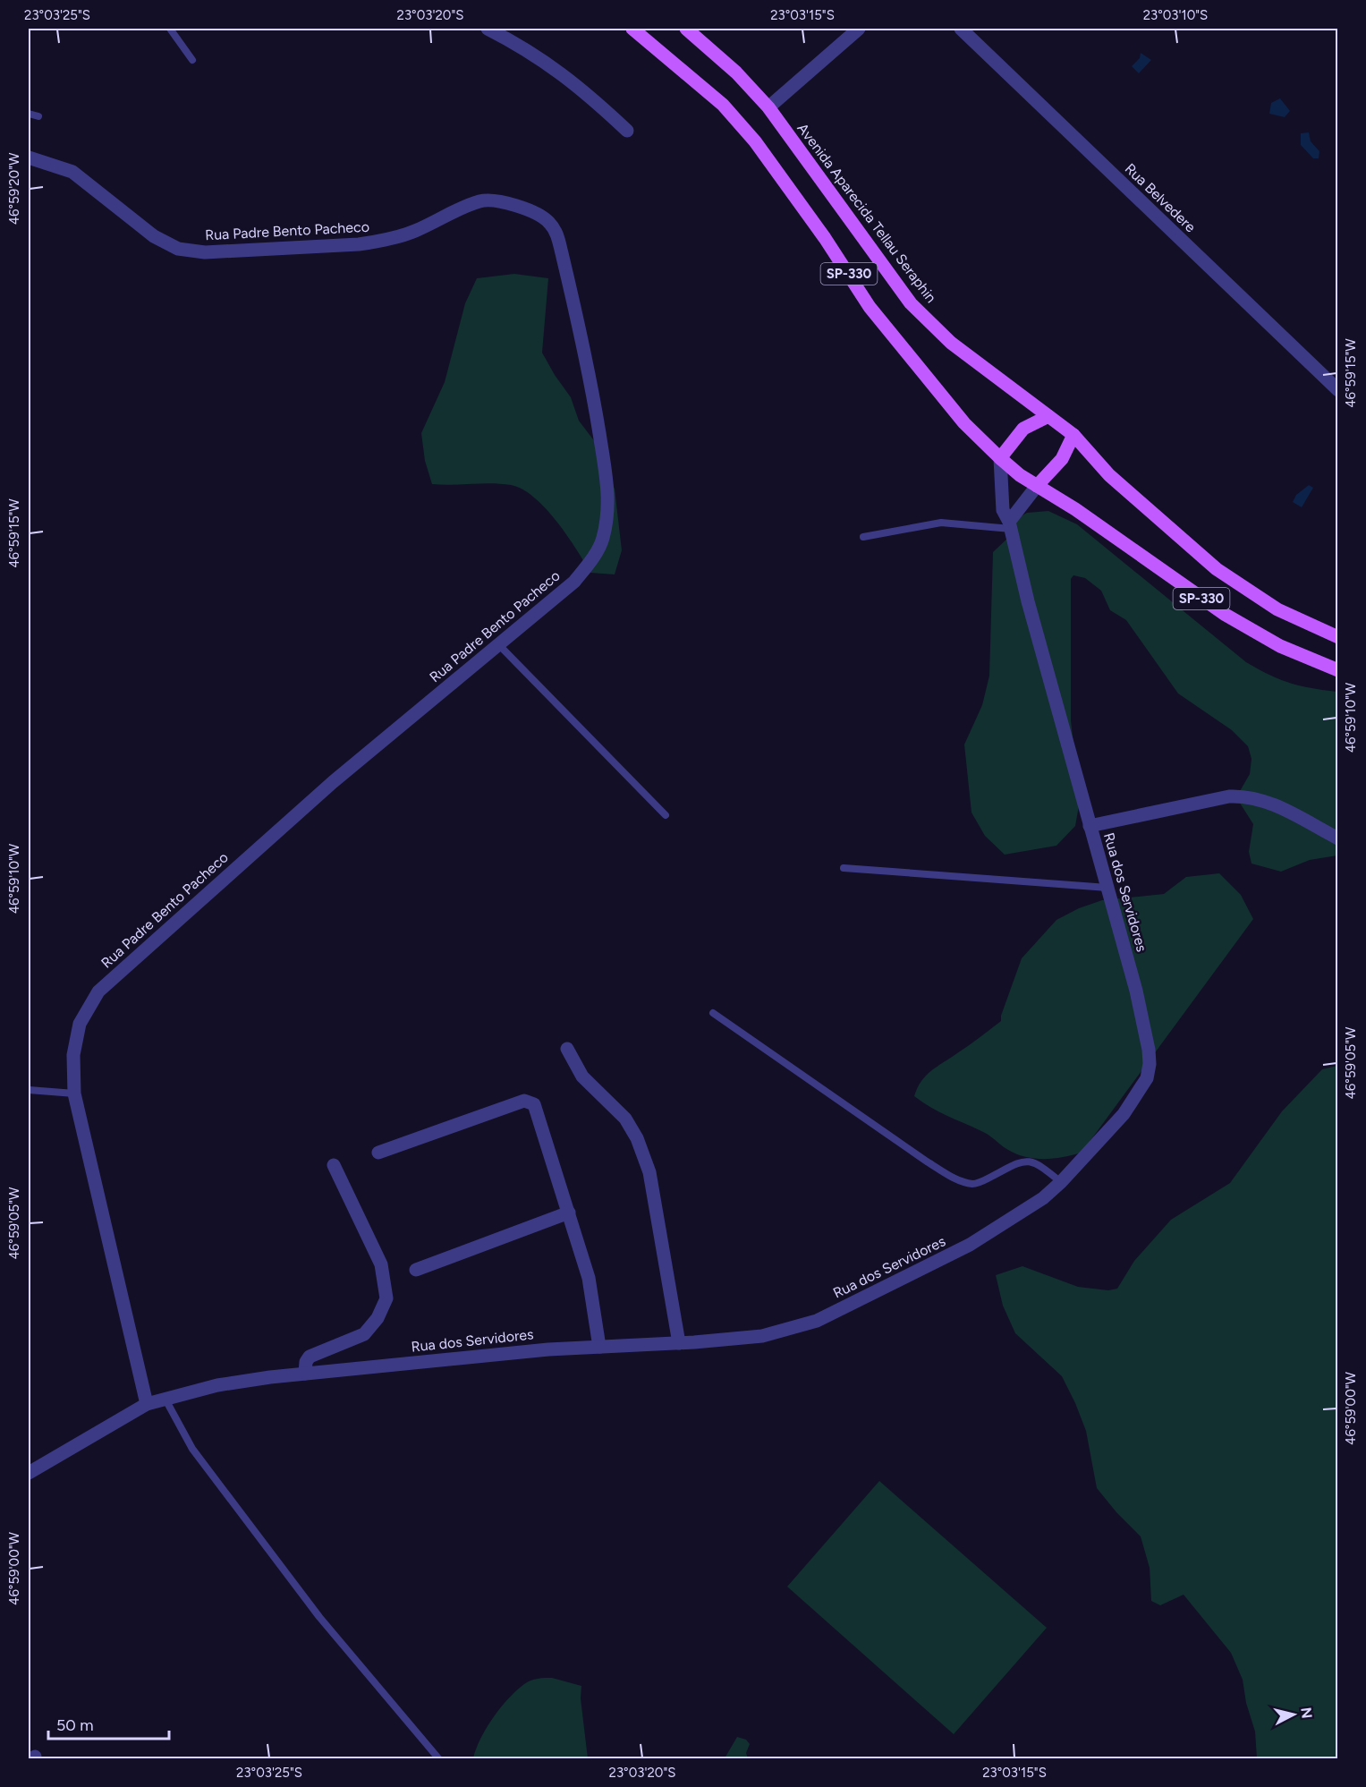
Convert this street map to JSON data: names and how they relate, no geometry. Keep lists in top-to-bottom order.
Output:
{
  "streets": {
    "main road": ["Avenida Aparecida Tellau Seraphin", "SP-330"],
    "street": ["Rua Belvedere", "Rua Padre Bento Pacheco", "Rua dos Servidores"]
  },
  "crossings": [
    ["Rua Padre Bento Pacheco", "Rua dos Servidores"],
    ["SP-330", "Rua dos Servidores"]
  ],
  "scale_bar": "50 m",
  "north": "right",
  "coordinates": [
    "23°03'25\"S",
    "23°03'20\"S",
    "23°03'15\"S",
    "23°03'10\"S",
    "46°59'20\"W",
    "46°59'15\"W",
    "46°59'10\"W",
    "46°59'05\"W",
    "46°59'00\"W"
  ]
}
